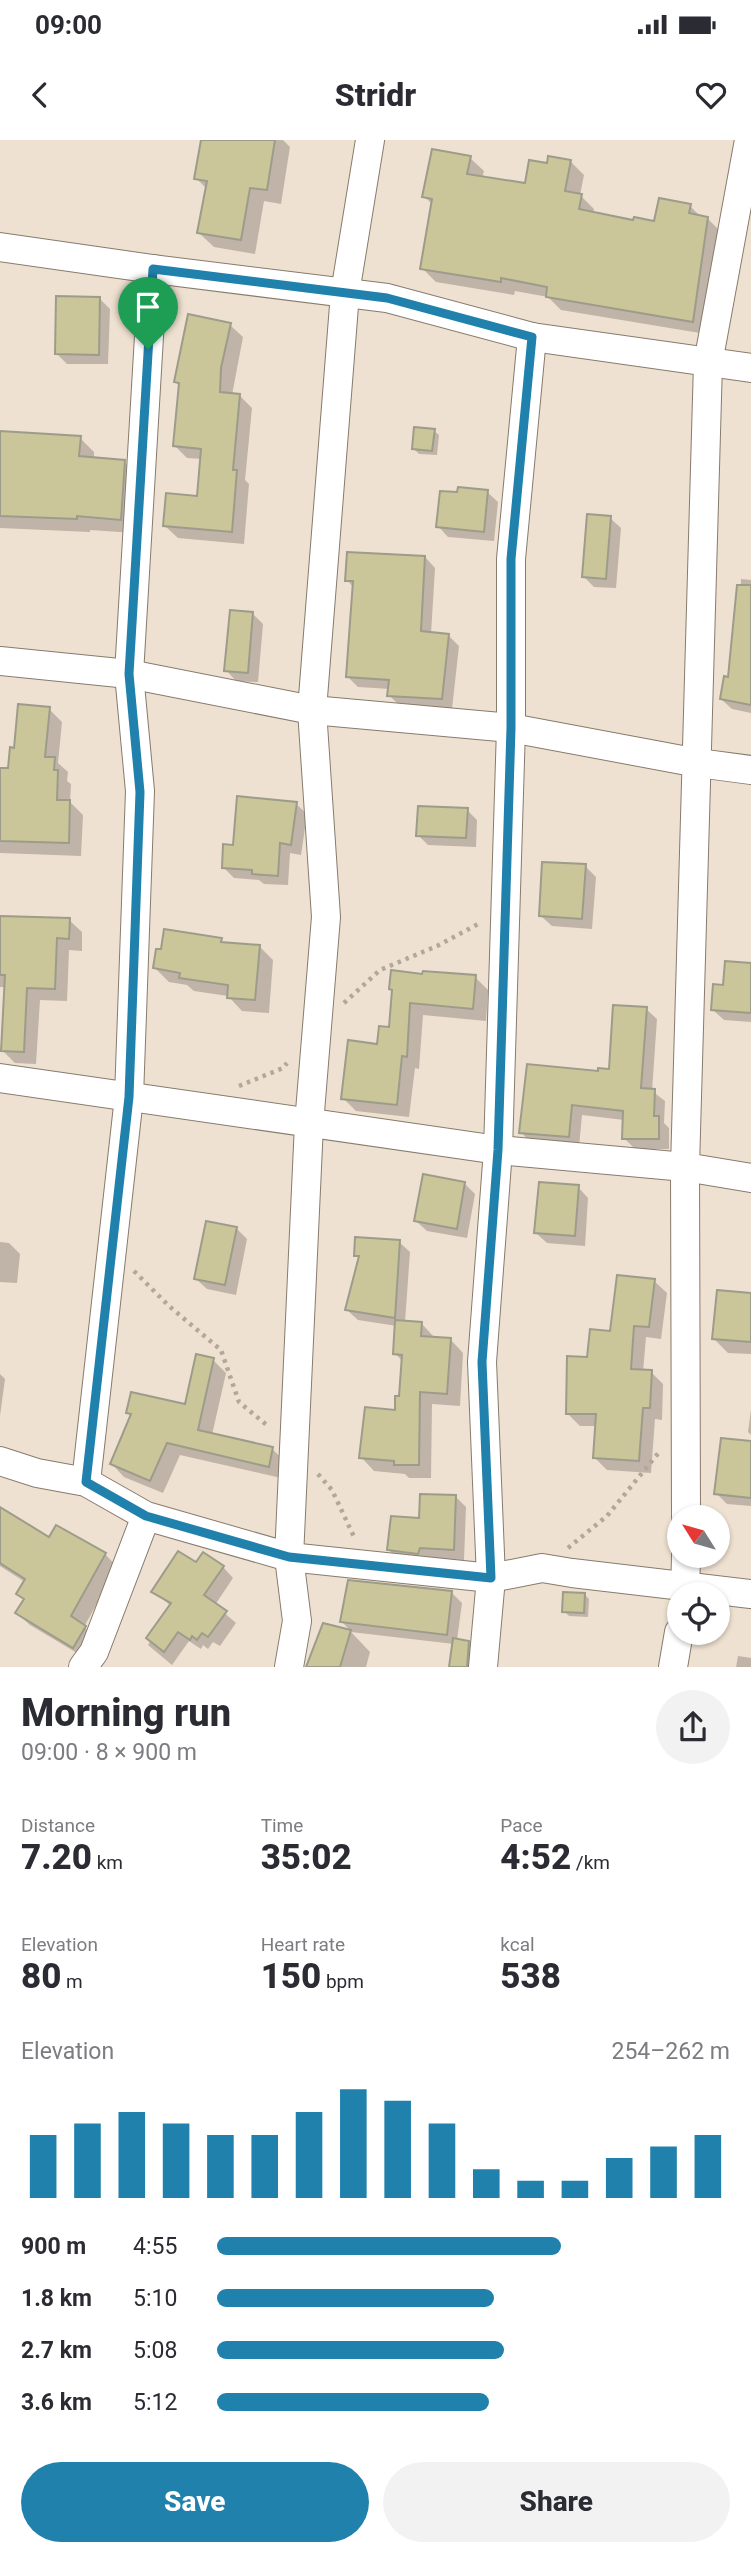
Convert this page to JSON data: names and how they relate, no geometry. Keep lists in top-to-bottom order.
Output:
{
  "north": "top left",
  "page": {
    "status": "09:00",
    "header": "Stridr",
    "heading": ["Morning run", "09:00 · 8 × 900 m"],
    "stats": [
      ["Distance", "7.20 km"],
      ["Time", "35:02"],
      ["Pace", "4:52 /km"],
      ["Elevation", "80 m"],
      ["Heart rate", "150 bpm"],
      ["kcal", "538"]
    ],
    "chart": ["Elevation", "254–262 m"],
    "list": [
      {
        "name": "900 m",
        "note": "4:55"
      },
      {
        "name": "1.8 km",
        "note": "5:10"
      },
      {
        "name": "2.7 km",
        "note": "5:08"
      },
      {
        "name": "3.6 km",
        "note": "5:12"
      }
    ],
    "buttons": ["Save", "Share"]
  }
}
